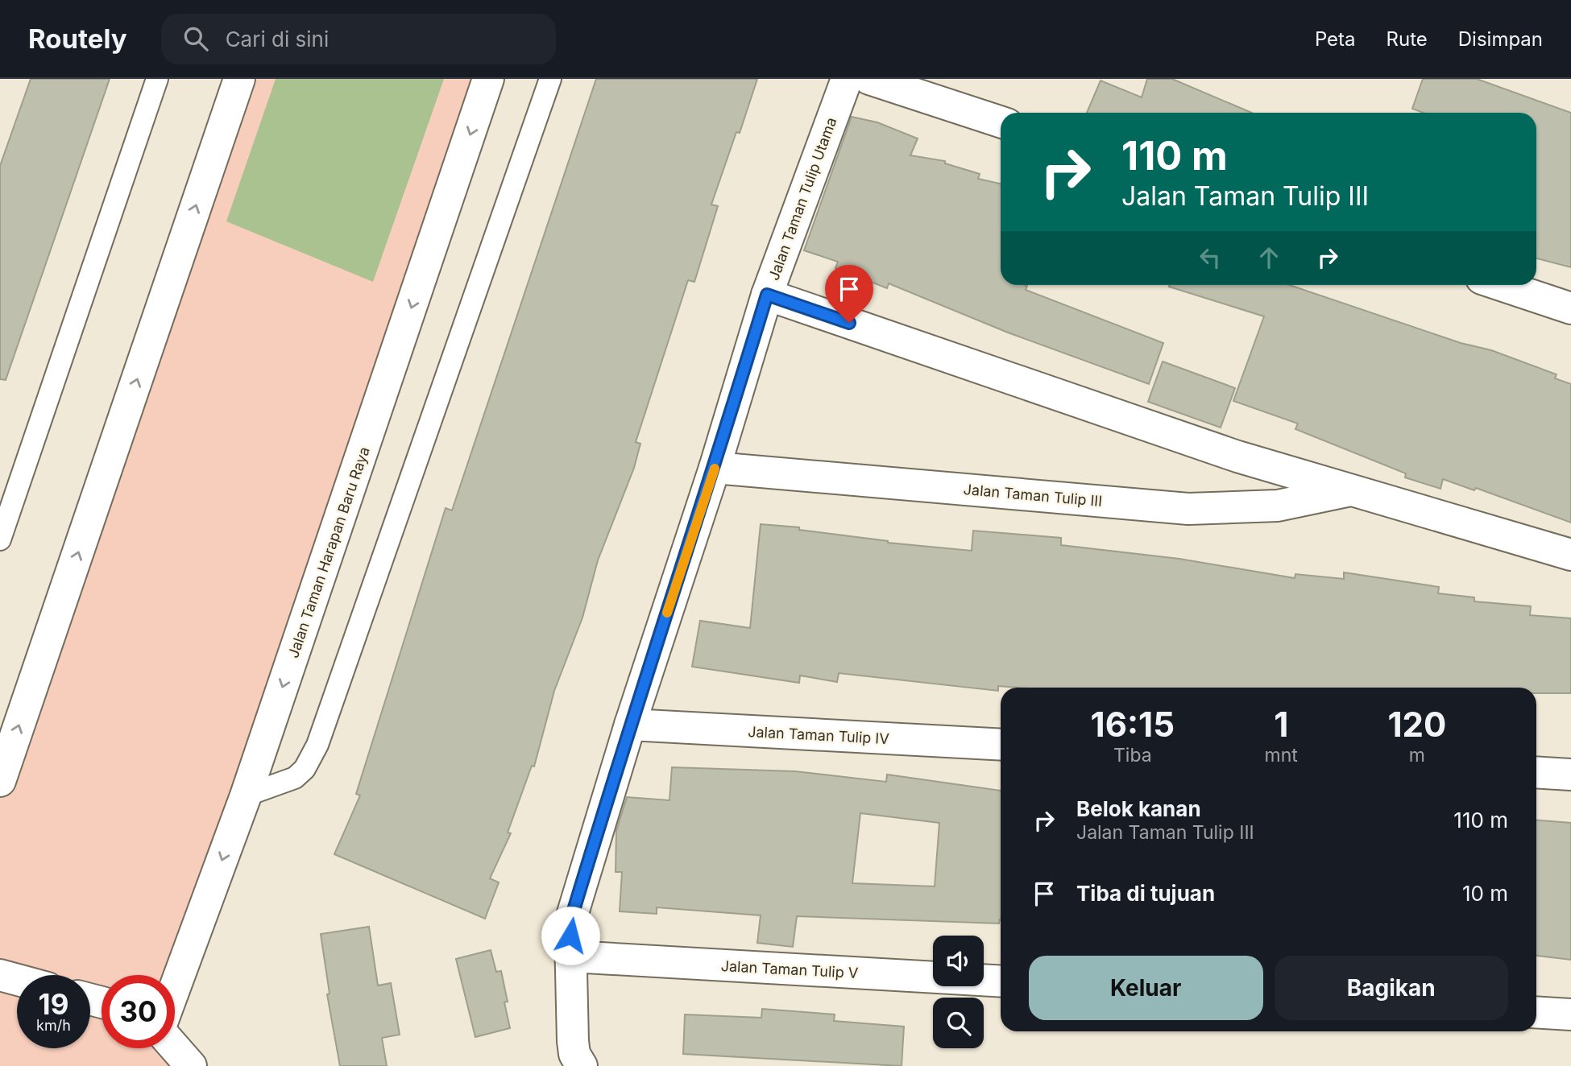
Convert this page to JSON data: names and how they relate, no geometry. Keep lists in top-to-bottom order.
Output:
{
  "streets": {
    "street": [
      "Jalan Taman Tulip Utama",
      "Jalan Taman Tulip III",
      "Jalan Taman Harapan Baru Raya",
      "Jalan Taman Tulip IV",
      "Jalan Taman Tulip V"
    ]
  },
  "crossings": [
    ["Jalan Taman Tulip Utama", "Jalan Taman Tulip III"],
    ["Jalan Taman Tulip Utama", "Jalan Taman Tulip IV"],
    ["Jalan Taman Tulip Utama", "Jalan Taman Tulip V"]
  ],
  "page": {
    "header": "Routely",
    "search": "Cari di sini",
    "nav": ["Peta", "Rute", "Disimpan"],
    "turn": ["110 m", "Jalan Taman Tulip III"],
    "eta": [
      "16:15",
      "Tiba",
      "1",
      "mnt",
      "120",
      "m"
    ],
    "list": [
      {
        "name": "Belok kanan",
        "note": "Jalan Taman Tulip III",
        "value": "110 m"
      },
      {
        "name": "Tiba di tujuan",
        "value": "10 m"
      }
    ],
    "buttons": ["Keluar", "Bagikan"],
    "speed": "19 km/h",
    "limit": "30"
  }
}
